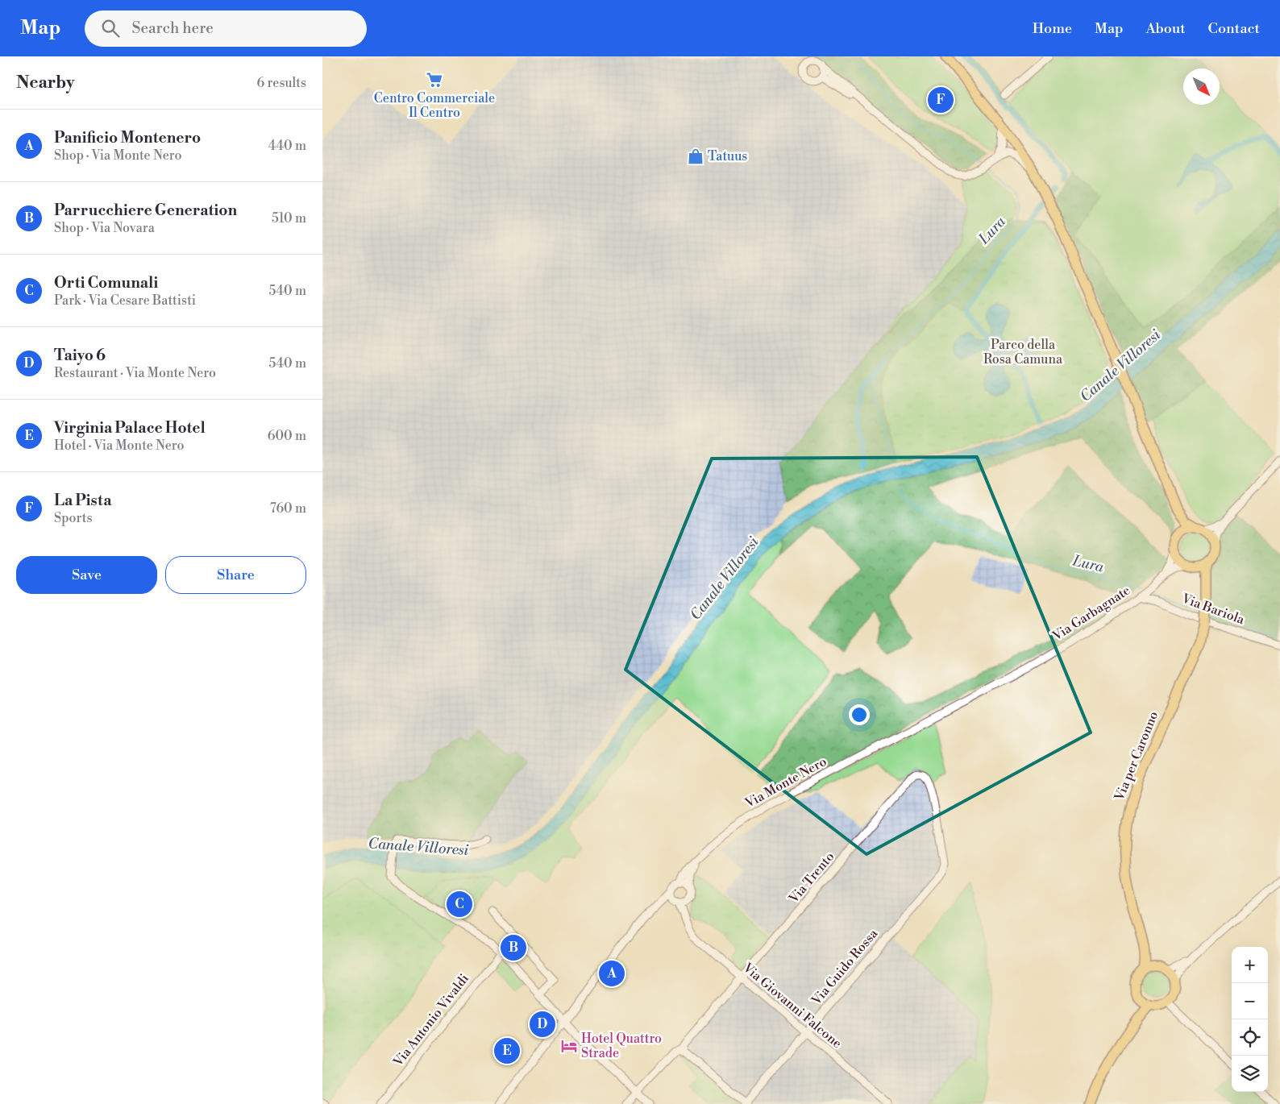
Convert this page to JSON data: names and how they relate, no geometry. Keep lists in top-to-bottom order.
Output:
{
  "streets": {
    "main road": ["Via per Caronno"],
    "street": [
      "Via Bariola",
      "Via Garbagnate",
      "Via Monte Nero",
      "Via Trento",
      "Via Guido Rossa",
      "Via Giovanni Falcone",
      "Via Antonio Vivaldi"
    ]
  },
  "crossings": [
    ["Via Bariola", "Via Garbagnate"],
    ["Via Garbagnate", "Via Monte Nero"],
    ["Via Monte Nero", "Via Giovanni Falcone"],
    ["Via Trento", "Via Guido Rossa"],
    ["Via Trento", "Via Giovanni Falcone"],
    ["Via Guido Rossa", "Via Giovanni Falcone"]
  ],
  "water": ["Lura", "Canale Villoresi"],
  "parks": ["Parco della Rosa Camuna"],
  "places": {
    "supermarket": ["Centro Commerciale Il Centro"],
    "shop": ["Tatuus"],
    "hotel": ["Hotel Quattro Strade"]
  },
  "north": "bottom right",
  "page": {
    "header": "Map",
    "search": "Search here",
    "nav": [
      "Home",
      "Map",
      "About",
      "Contact"
    ],
    "heading": ["Nearby", "6 results"],
    "pins": [
      "F",
      "C",
      "B",
      "A",
      "D",
      "E"
    ],
    "list": [
      {
        "mark": "A",
        "name": "Panificio Montenero",
        "note": "Shop · Via Monte Nero",
        "value": "440 m"
      },
      {
        "mark": "B",
        "name": "Parrucchiere Generation",
        "note": "Shop · Via Novara",
        "value": "510 m"
      },
      {
        "mark": "C",
        "name": "Orti Comunali",
        "note": "Park · Via Cesare Battisti",
        "value": "540 m"
      },
      {
        "mark": "D",
        "name": "Taiyo 6",
        "note": "Restaurant · Via Monte Nero",
        "value": "540 m"
      },
      {
        "mark": "E",
        "name": "Virginia Palace Hotel",
        "note": "Hotel · Via Monte Nero",
        "value": "600 m"
      },
      {
        "mark": "F",
        "name": "La Pista",
        "note": "Sports",
        "value": "760 m"
      }
    ],
    "buttons": ["Save", "Share"],
    "map_buttons": ["+", "−"]
  }
}
